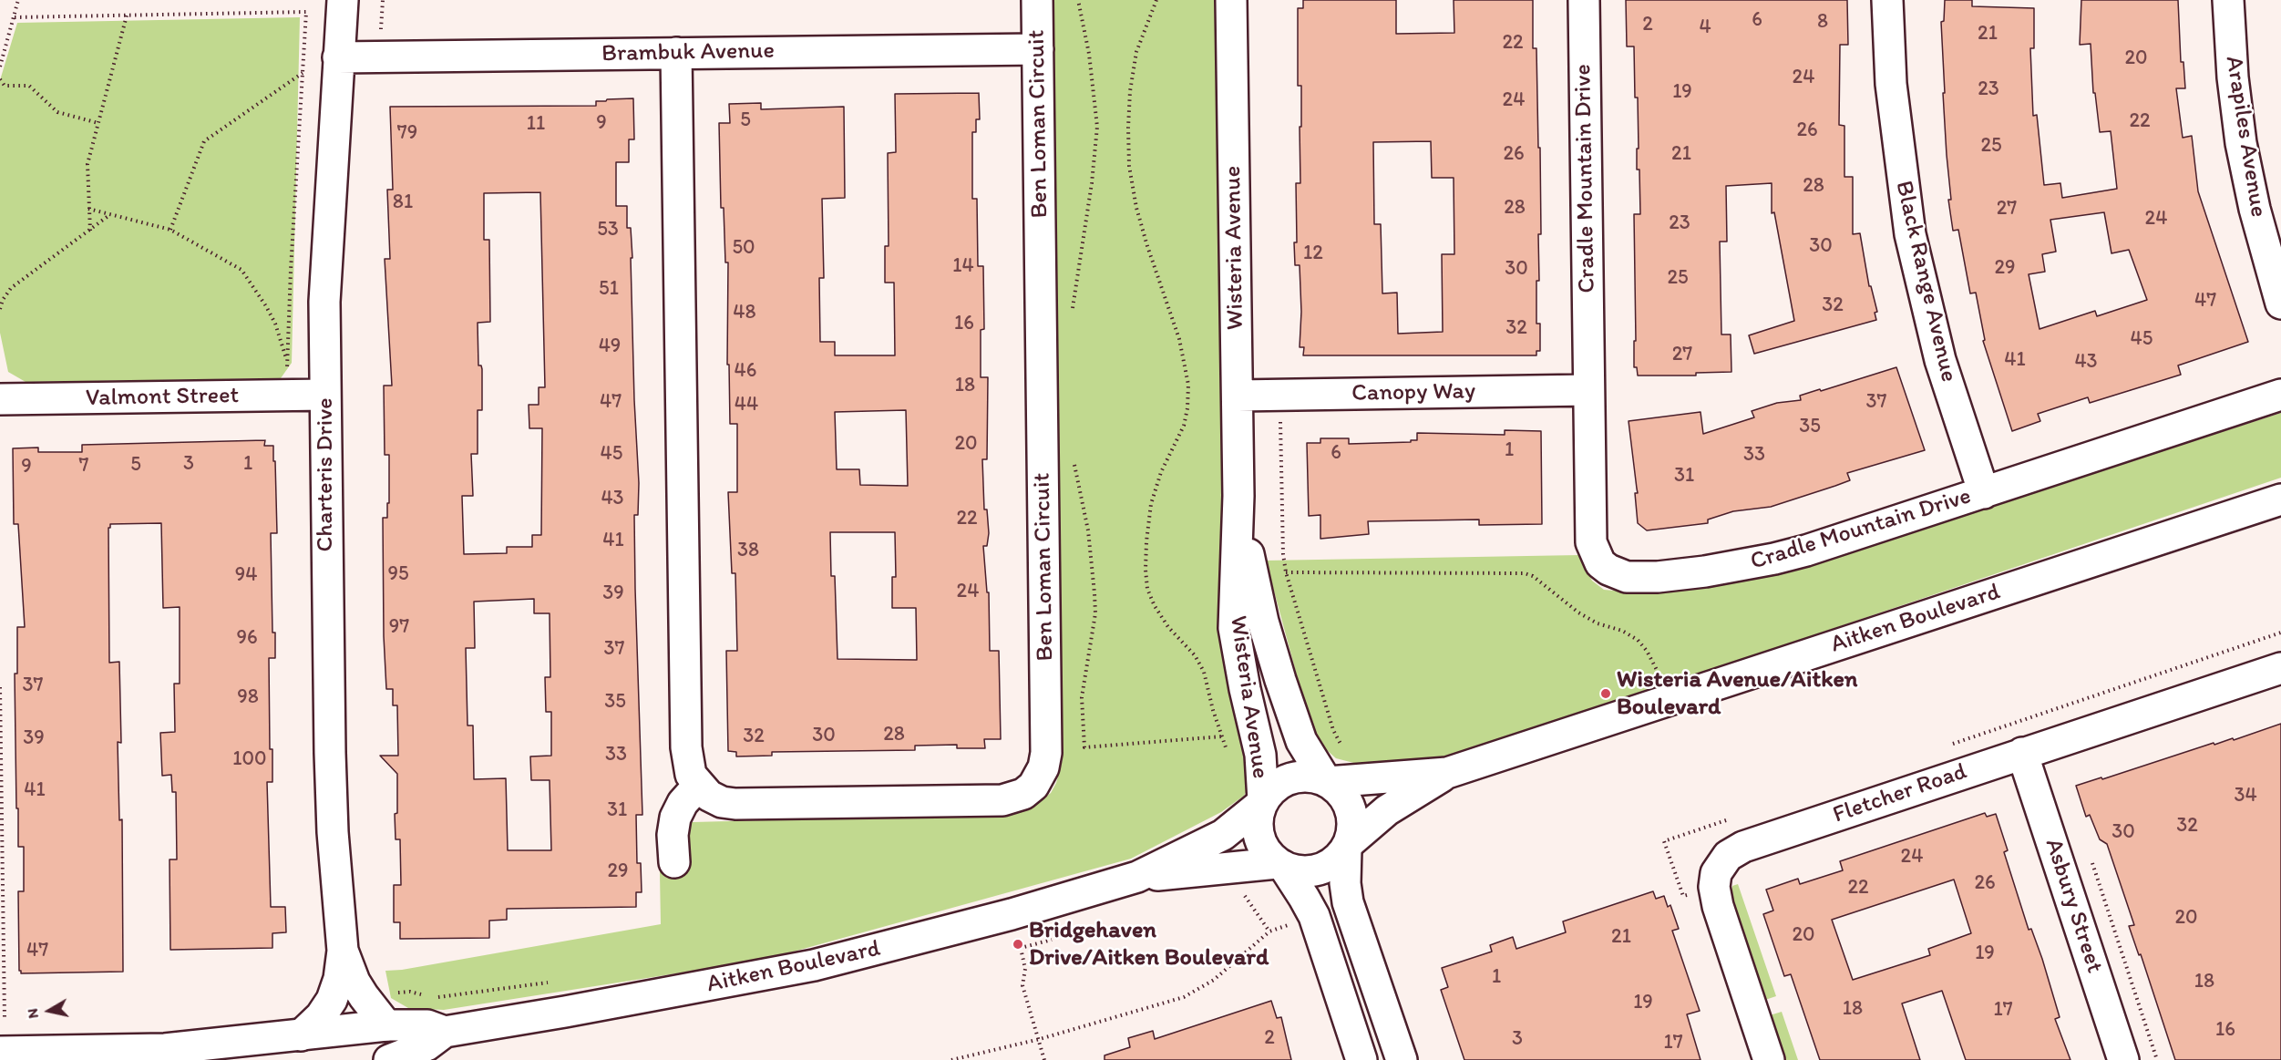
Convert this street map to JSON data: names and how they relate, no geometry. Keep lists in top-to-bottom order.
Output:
{
  "streets": {
    "street": [
      "Brambuk Avenue",
      "Ben Loman Circuit",
      "Arapiles Avenue",
      "Cradle Mountain Drive",
      "Wisteria Avenue",
      "Black Range Avenue",
      "Canopy Way",
      "Valmont Street",
      "Charteris Drive",
      "Aitken Boulevard",
      "Fletcher Road",
      "Asbury Street"
    ]
  },
  "crossings": [
    ["Brambuk Avenue", "Ben Loman Circuit"],
    ["Brambuk Avenue", "Charteris Drive"],
    ["Cradle Mountain Drive", "Black Range Avenue"],
    ["Cradle Mountain Drive", "Canopy Way"],
    ["Wisteria Avenue", "Canopy Way"],
    ["Wisteria Avenue", "Aitken Boulevard"],
    ["Valmont Street", "Charteris Drive"],
    ["Fletcher Road", "Asbury Street"]
  ],
  "places": ["Wisteria Avenue/Aitken Boulevard", "Bridgehaven Drive/Aitken Boulevard"],
  "house_numbers": [
    "6",
    "8",
    "2",
    "4",
    "21",
    "22",
    "20",
    "24",
    "23",
    "19",
    "24",
    "5",
    "22",
    "9",
    "11",
    "26",
    "79",
    "25",
    "26",
    "21",
    "28",
    "81",
    "28",
    "27",
    "24",
    "23",
    "53",
    "30",
    "50",
    "12",
    "14",
    "29",
    "30",
    "25",
    "51",
    "47",
    "32",
    "48",
    "16",
    "32",
    "45",
    "49",
    "27",
    "41",
    "43",
    "46",
    "18",
    "47",
    "37",
    "44",
    "35",
    "20",
    "1",
    "6",
    "45",
    "33",
    "3",
    "1",
    "5",
    "7",
    "9",
    "31",
    "43",
    "22",
    "41",
    "38",
    "95",
    "94",
    "24",
    "39",
    "97",
    "96",
    "37",
    "37",
    "98",
    "35",
    "28",
    "30",
    "32",
    "39",
    "33",
    "100",
    "41",
    "34",
    "31",
    "32",
    "30",
    "24",
    "29",
    "26",
    "22",
    "20",
    "20",
    "21",
    "47",
    "19",
    "1",
    "18",
    "19",
    "18",
    "17",
    "16",
    "2",
    "3",
    "17"
  ],
  "north": "left"
}
